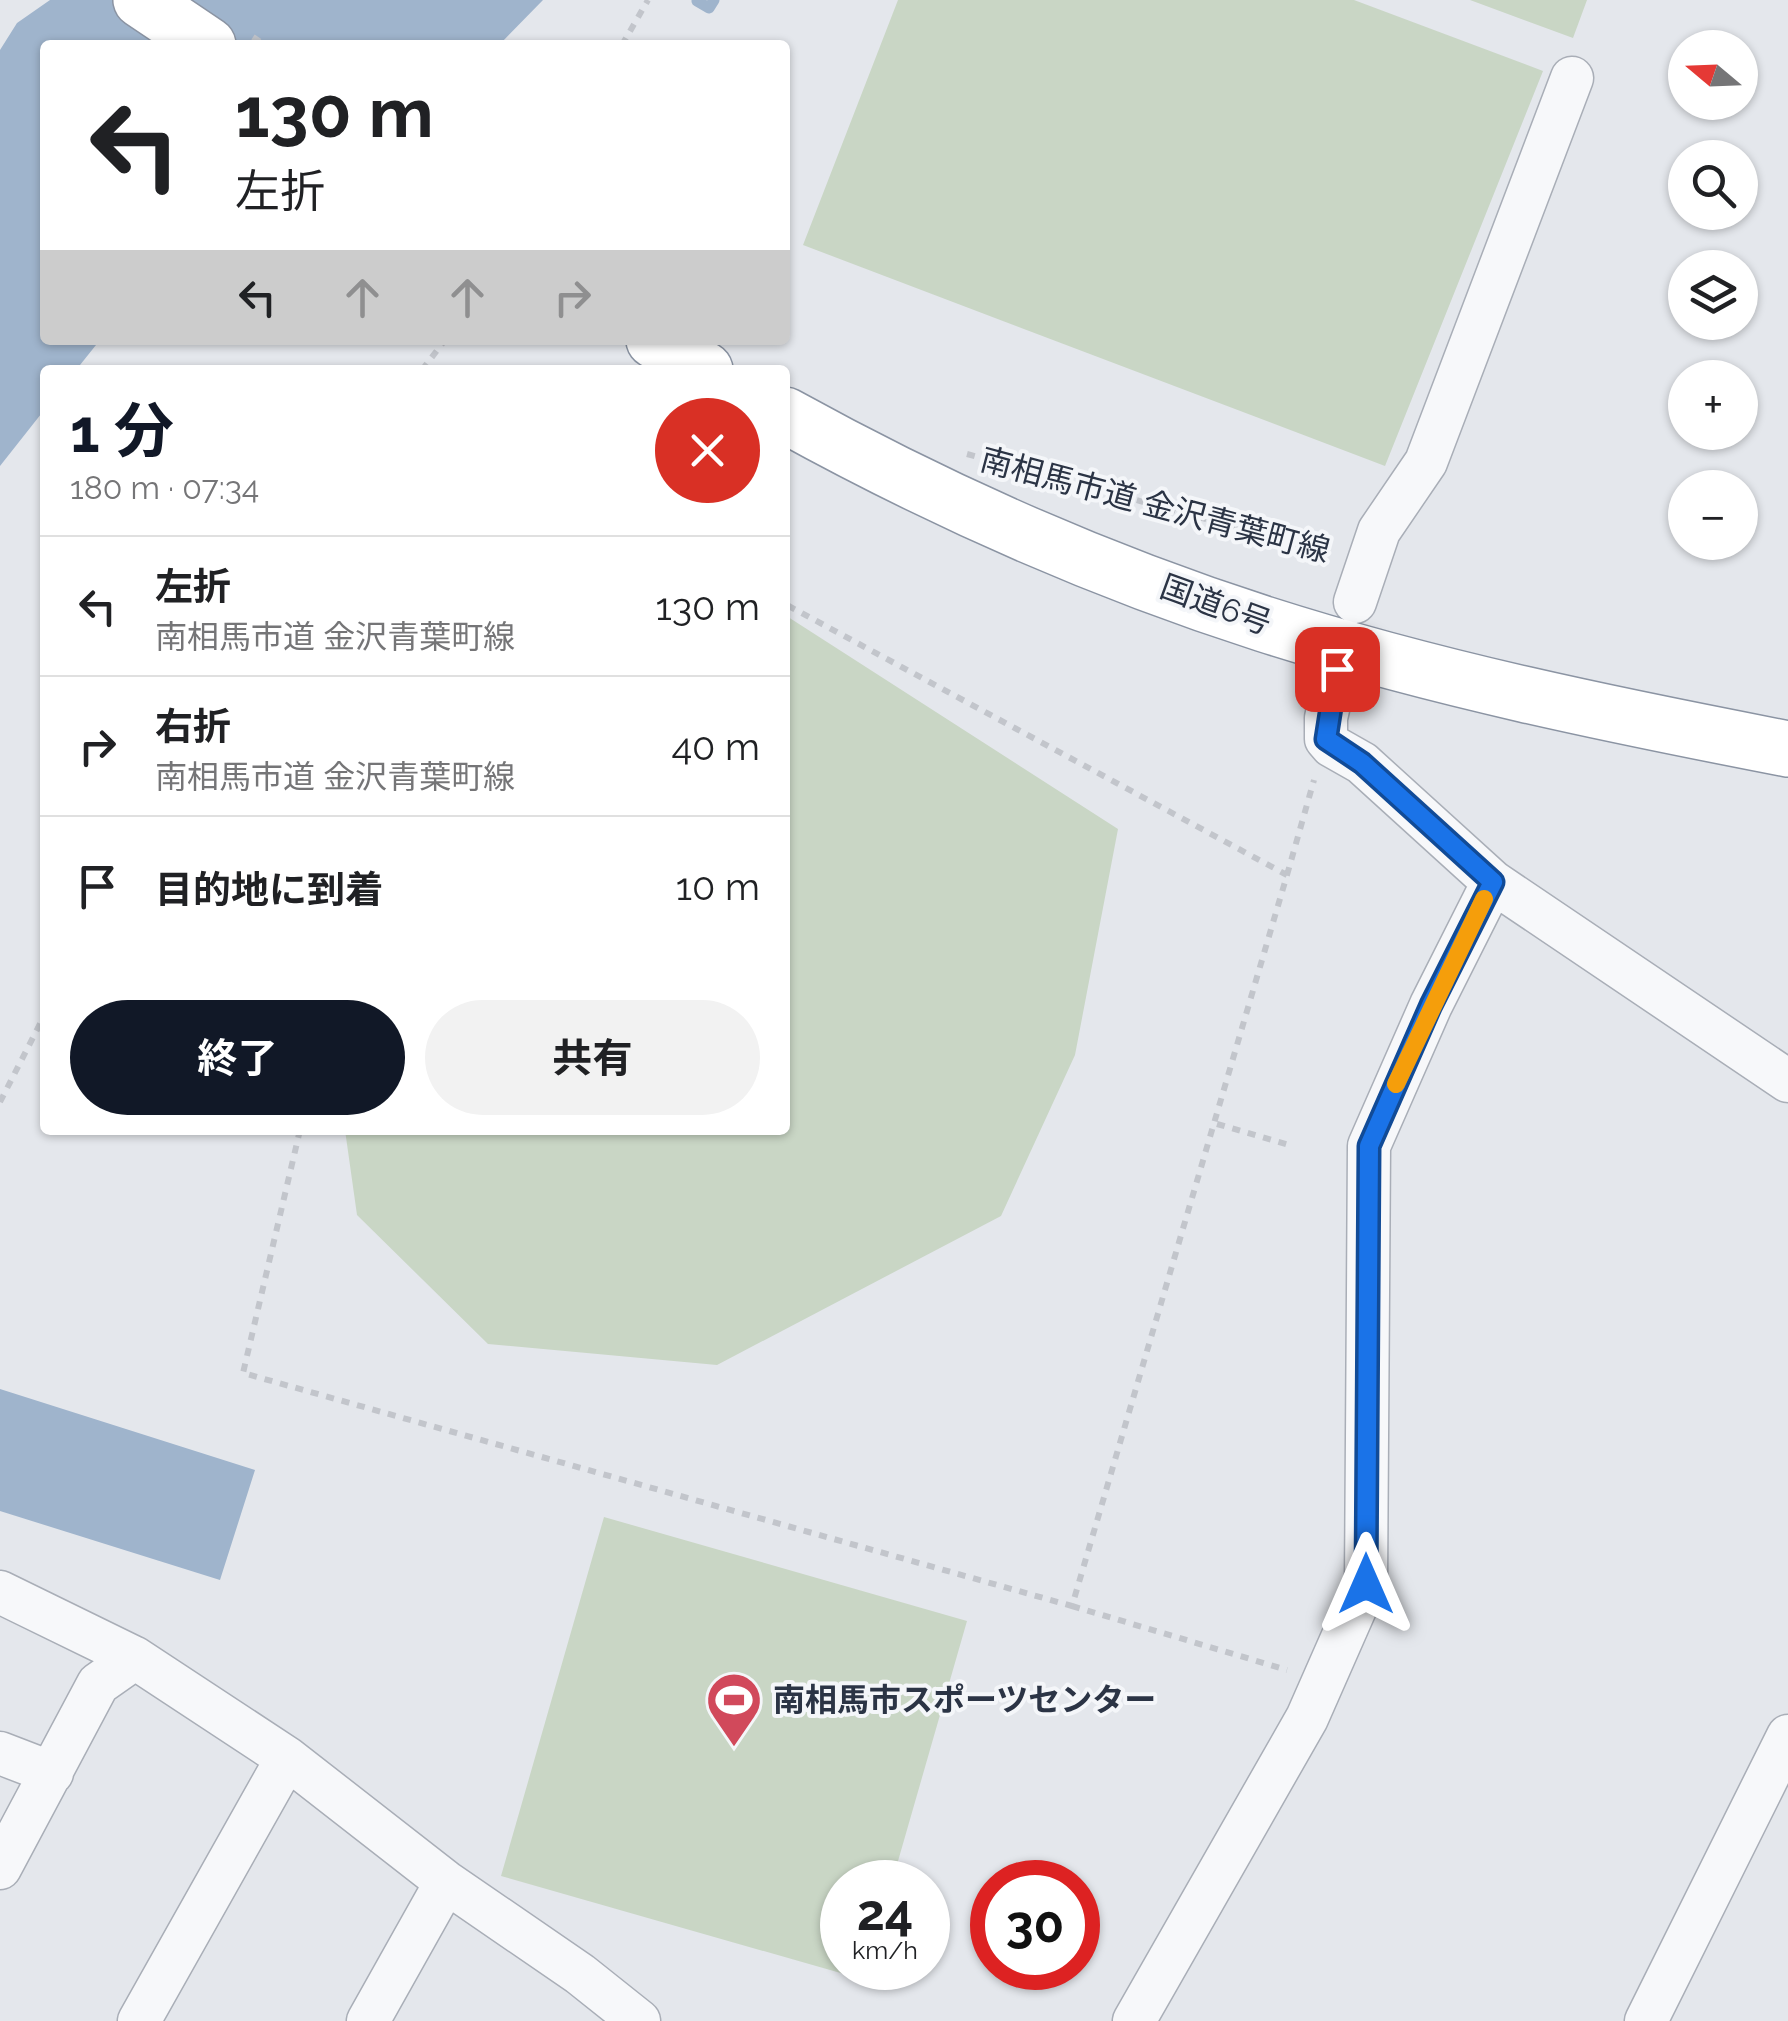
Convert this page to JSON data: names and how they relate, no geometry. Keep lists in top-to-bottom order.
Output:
{
  "streets": {
    "highway": ["国道6号"],
    "path": ["南相馬市道 金沢青葉町線"]
  },
  "places": {
    "sports": ["南相馬市スポーツセンター"]
  },
  "north": "left",
  "page": {
    "map_buttons": ["+", "−"],
    "turn": ["130 m", "左折"],
    "heading": ["1 分", "180 m · 07:34"],
    "list": [
      {
        "name": "左折",
        "note": "南相馬市道 金沢青葉町線",
        "value": "130 m"
      },
      {
        "name": "右折",
        "note": "南相馬市道 金沢青葉町線",
        "value": "40 m"
      },
      {
        "name": "目的地に到着",
        "value": "10 m"
      }
    ],
    "buttons": ["終了", "共有"],
    "speed": "24 km/h",
    "limit": "30"
  }
}
